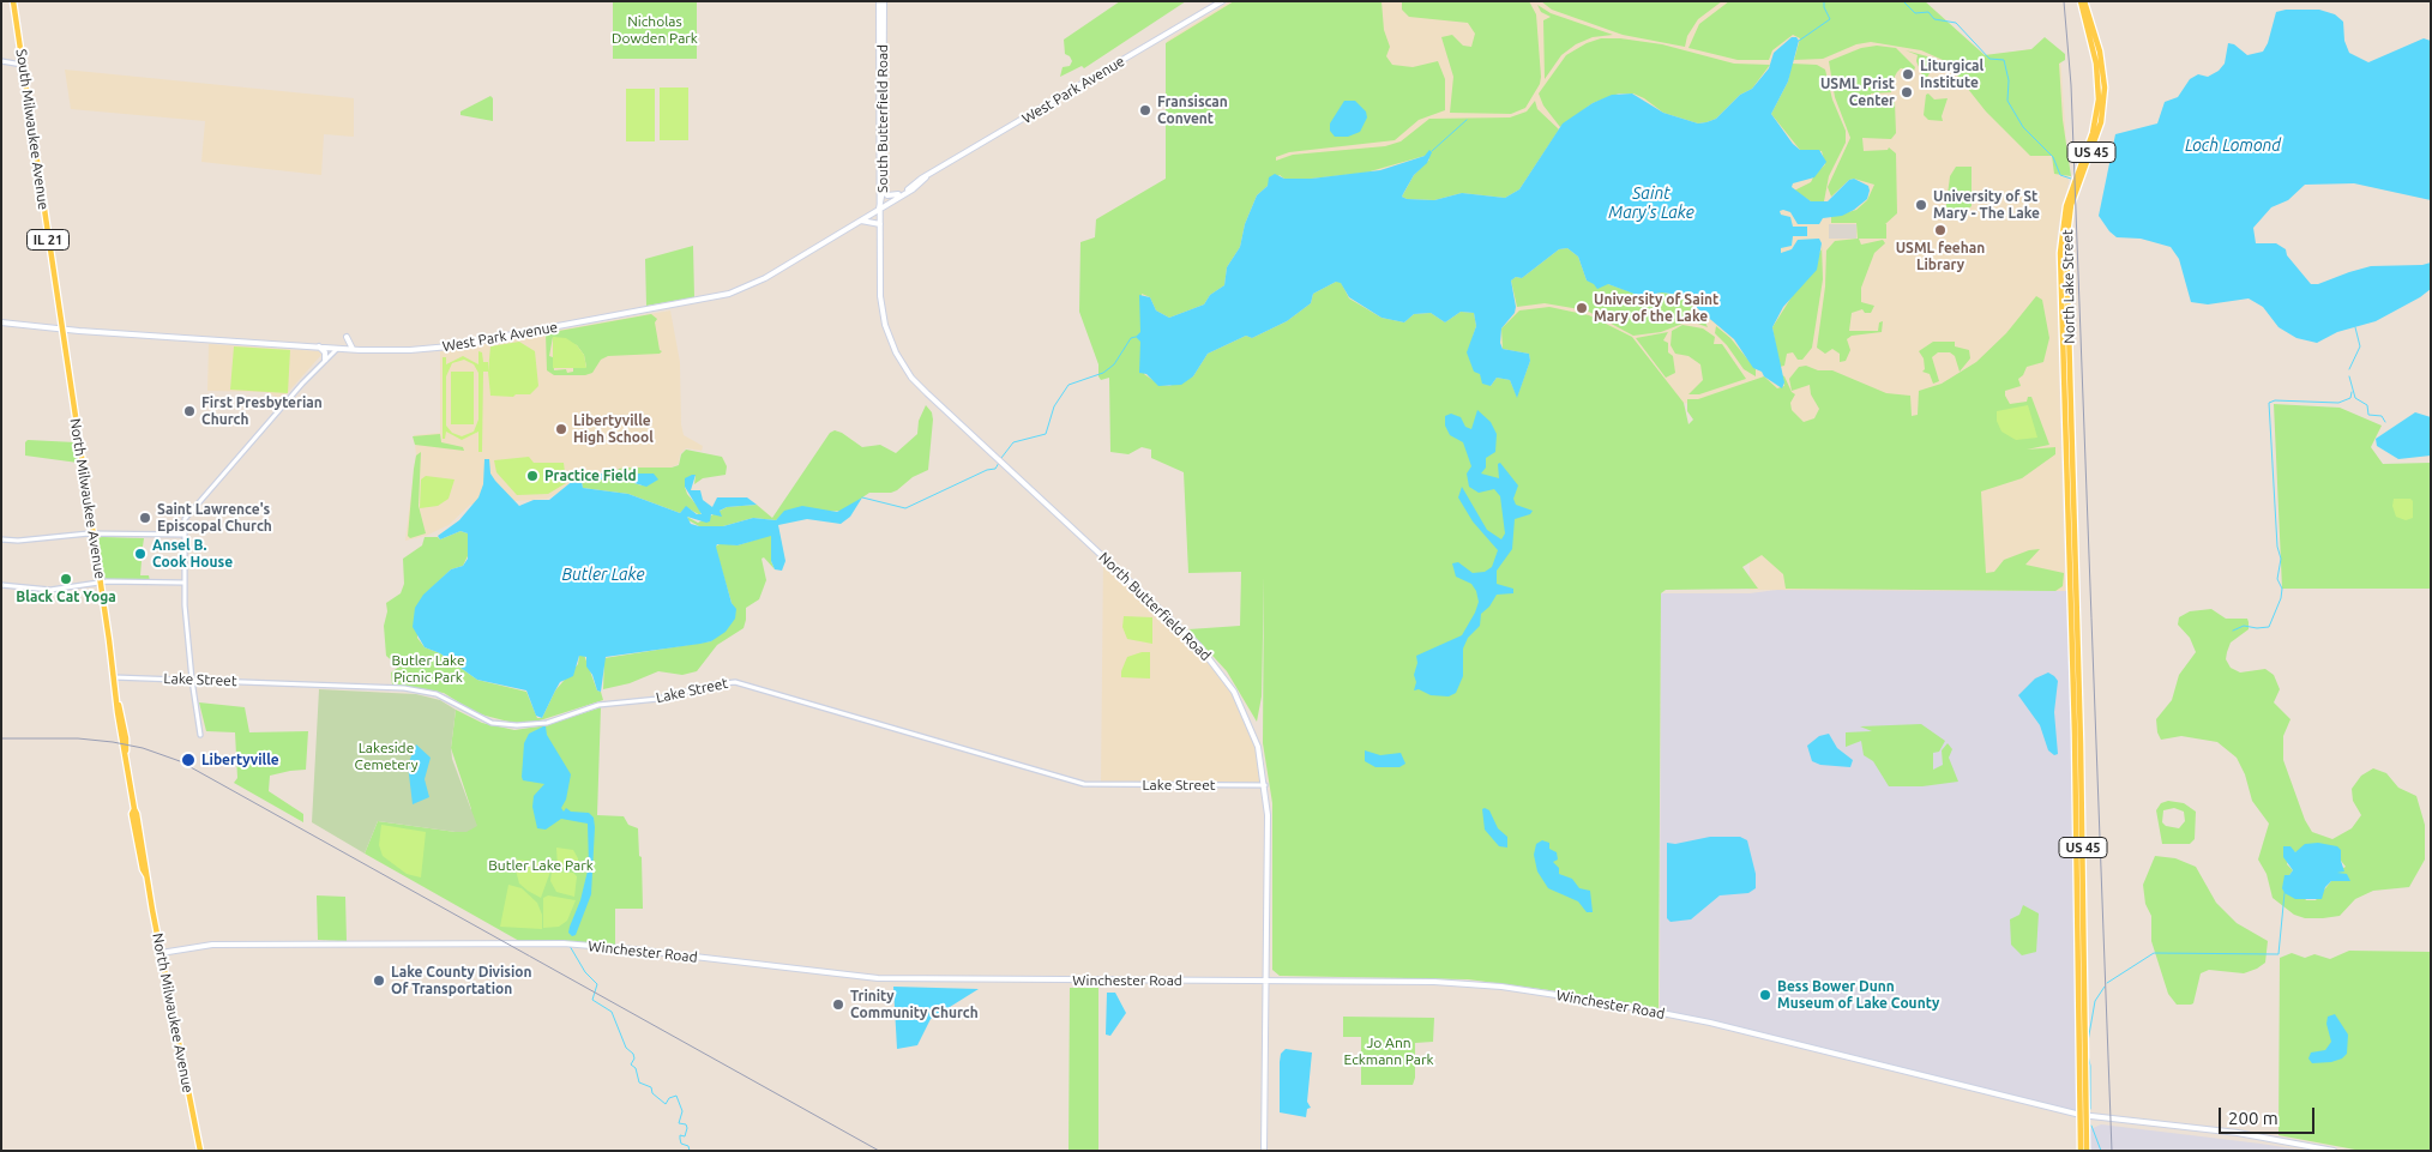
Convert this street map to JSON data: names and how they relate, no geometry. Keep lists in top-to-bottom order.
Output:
{
  "streets": {
    "main road": [
      "West Park Avenue",
      "South Butterfield Road",
      "South Milwaukee Avenue",
      "US 45",
      "IL 21",
      "North Lake Street",
      "North Milwaukee Avenue",
      "North Butterfield Road",
      "Winchester Road"
    ],
    "street": ["Lake Street"]
  },
  "crossings": [
    ["West Park Avenue", "South Butterfield Road"],
    ["West Park Avenue", "South Milwaukee Avenue"],
    ["West Park Avenue", "North Milwaukee Avenue"],
    ["West Park Avenue", "North Butterfield Road"],
    ["South Butterfield Road", "North Butterfield Road"],
    ["South Milwaukee Avenue", "North Milwaukee Avenue"],
    ["US 45", "North Lake Street"],
    ["US 45", "Winchester Road"],
    ["North Lake Street", "Winchester Road"],
    ["North Milwaukee Avenue", "Lake Street"],
    ["North Milwaukee Avenue", "Winchester Road"],
    ["North Butterfield Road", "Lake Street"],
    ["North Butterfield Road", "Winchester Road"]
  ],
  "water": ["Loch Lomond", "Saint Mary's Lake", "Butler Lake"],
  "parks": [
    "Nicholas Dowden Park",
    "Butler Lake Picnic Park",
    "Lakeside Cemetery",
    "Butler Lake Park",
    "Jo Ann Eckmann Park"
  ],
  "places": [
    "Liturgical Institute",
    "USML Prist Center",
    "Fransiscan Convent",
    "University of St Mary - The Lake",
    "USML feehan Library",
    "University of Saint Mary of the Lake",
    "First Presbyterian Church",
    "Libertyville High School",
    "Practice Field",
    "Saint Lawrence's Episcopal Church",
    "Ansel B. Cook House",
    "Black Cat Yoga",
    "Libertyville",
    "Lake County Division Of Transportation",
    "Bess Bower Dunn Museum of Lake County",
    "Trinity Community Church"
  ],
  "scale_bar": "200 m"
}
